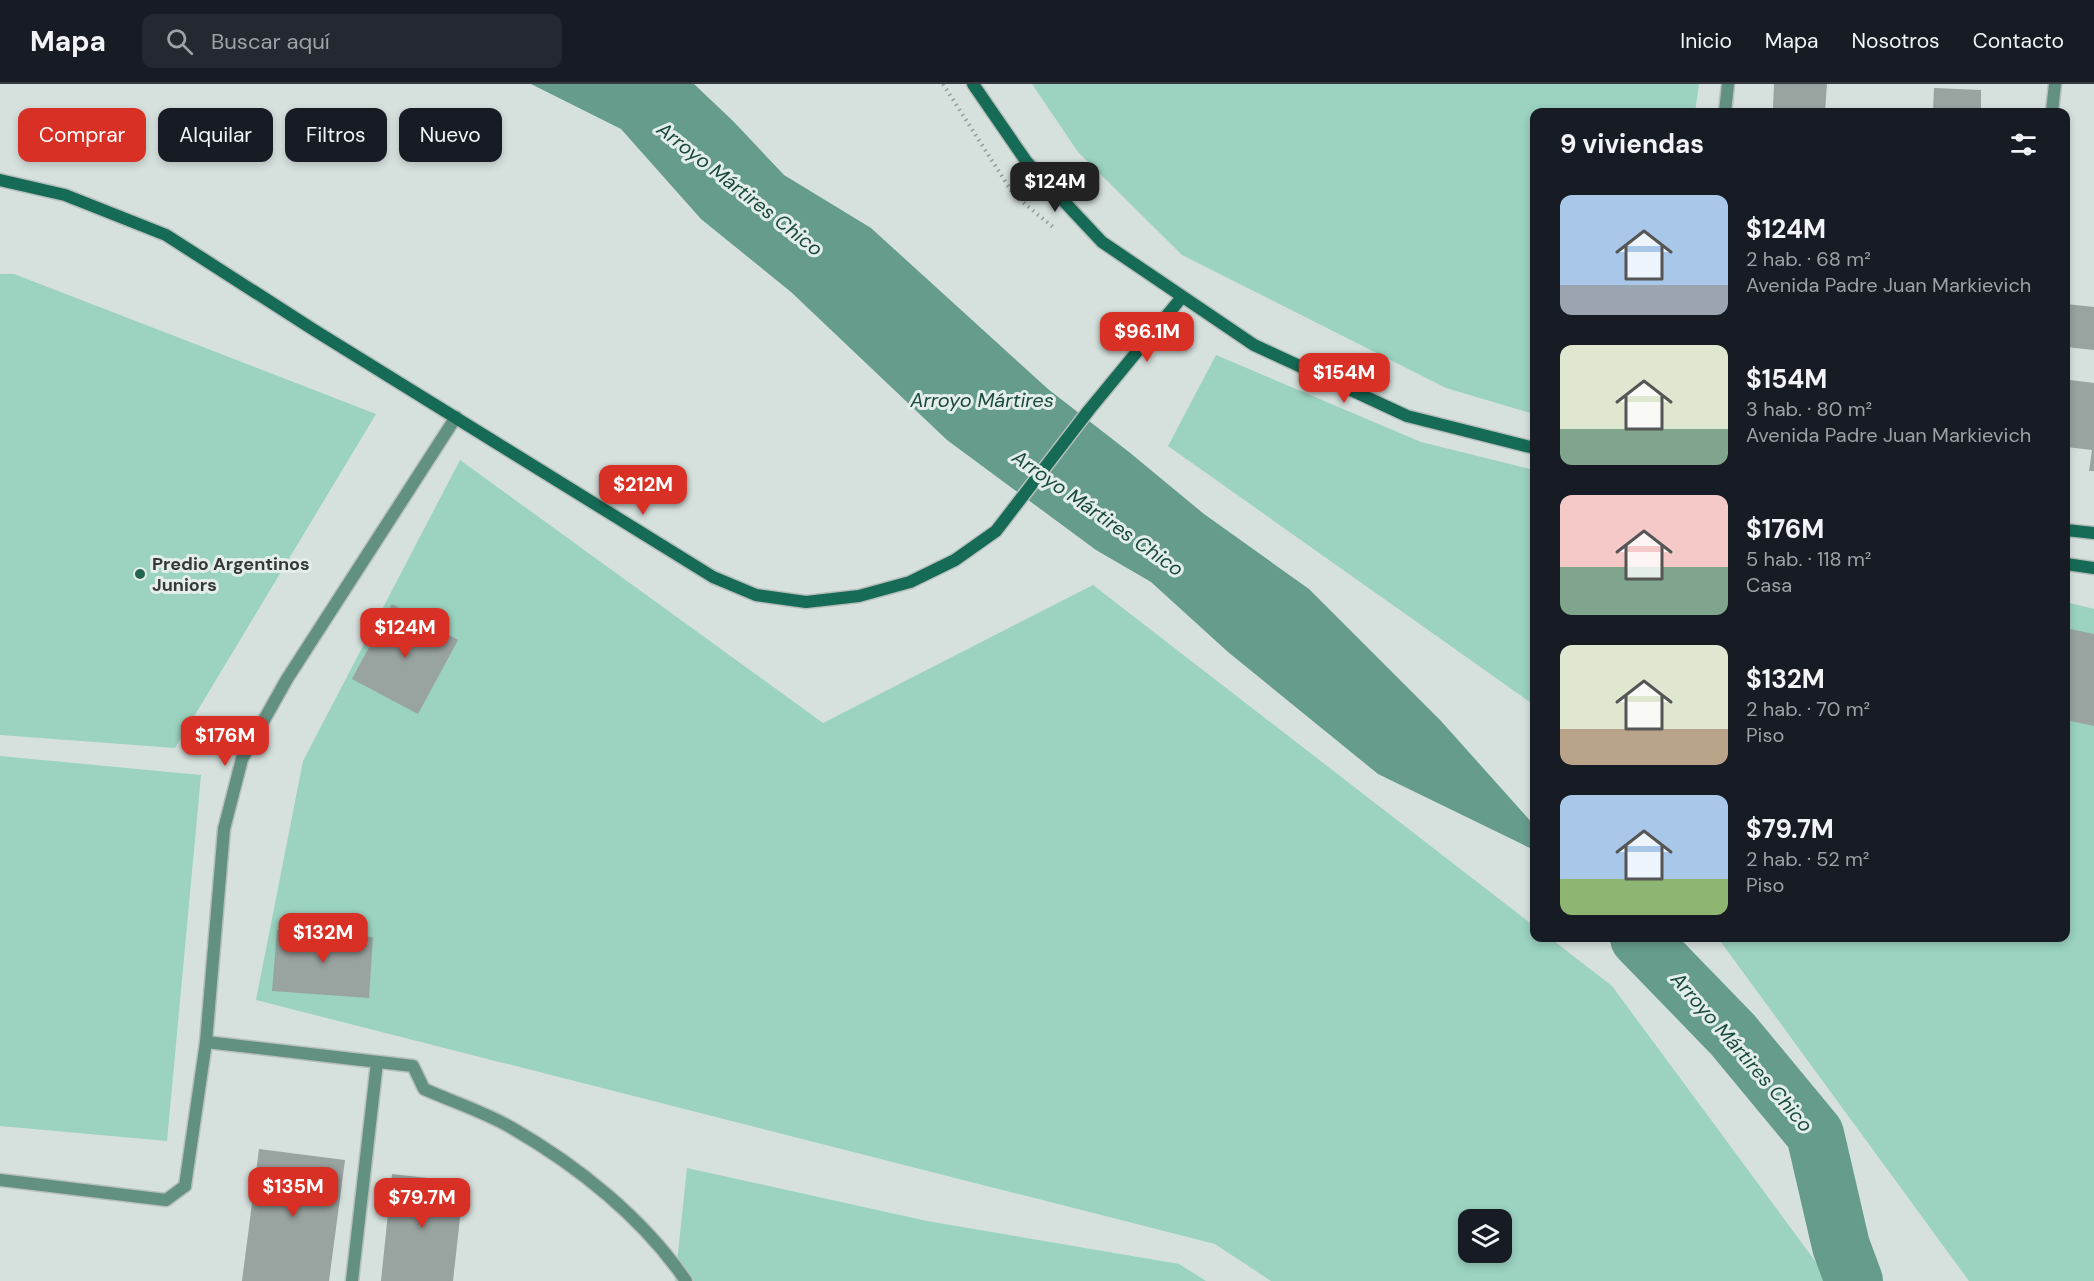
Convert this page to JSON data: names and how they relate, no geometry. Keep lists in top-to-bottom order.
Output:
{
  "water": ["Arroyo Mártires Chico", "Arroyo Mártires"],
  "places": ["Predio Argentinos Juniors"],
  "page": {
    "header": "Mapa",
    "search": "Buscar aquí",
    "nav": [
      "Inicio",
      "Mapa",
      "Nosotros",
      "Contacto"
    ],
    "chip": [
      "Comprar",
      "Alquilar",
      "Filtros",
      "Nuevo"
    ],
    "heading": "9 viviendas",
    "price": [
      "$124M",
      "$96.1M",
      "$154M",
      "$212M",
      "$124M",
      "$176M",
      "$132M",
      "$135M",
      "$79.7M"
    ],
    "list": [
      {
        "name": "$124M",
        "note": "2 hab. · 68 m² · Avenida Padre Juan Markievich"
      },
      {
        "name": "$154M",
        "note": "3 hab. · 80 m² · Avenida Padre Juan Markievich"
      },
      {
        "name": "$176M",
        "note": "5 hab. · 118 m² · Casa"
      },
      {
        "name": "$132M",
        "note": "2 hab. · 70 m² · Piso"
      },
      {
        "name": "$79.7M",
        "note": "2 hab. · 52 m² · Piso"
      }
    ]
  }
}
